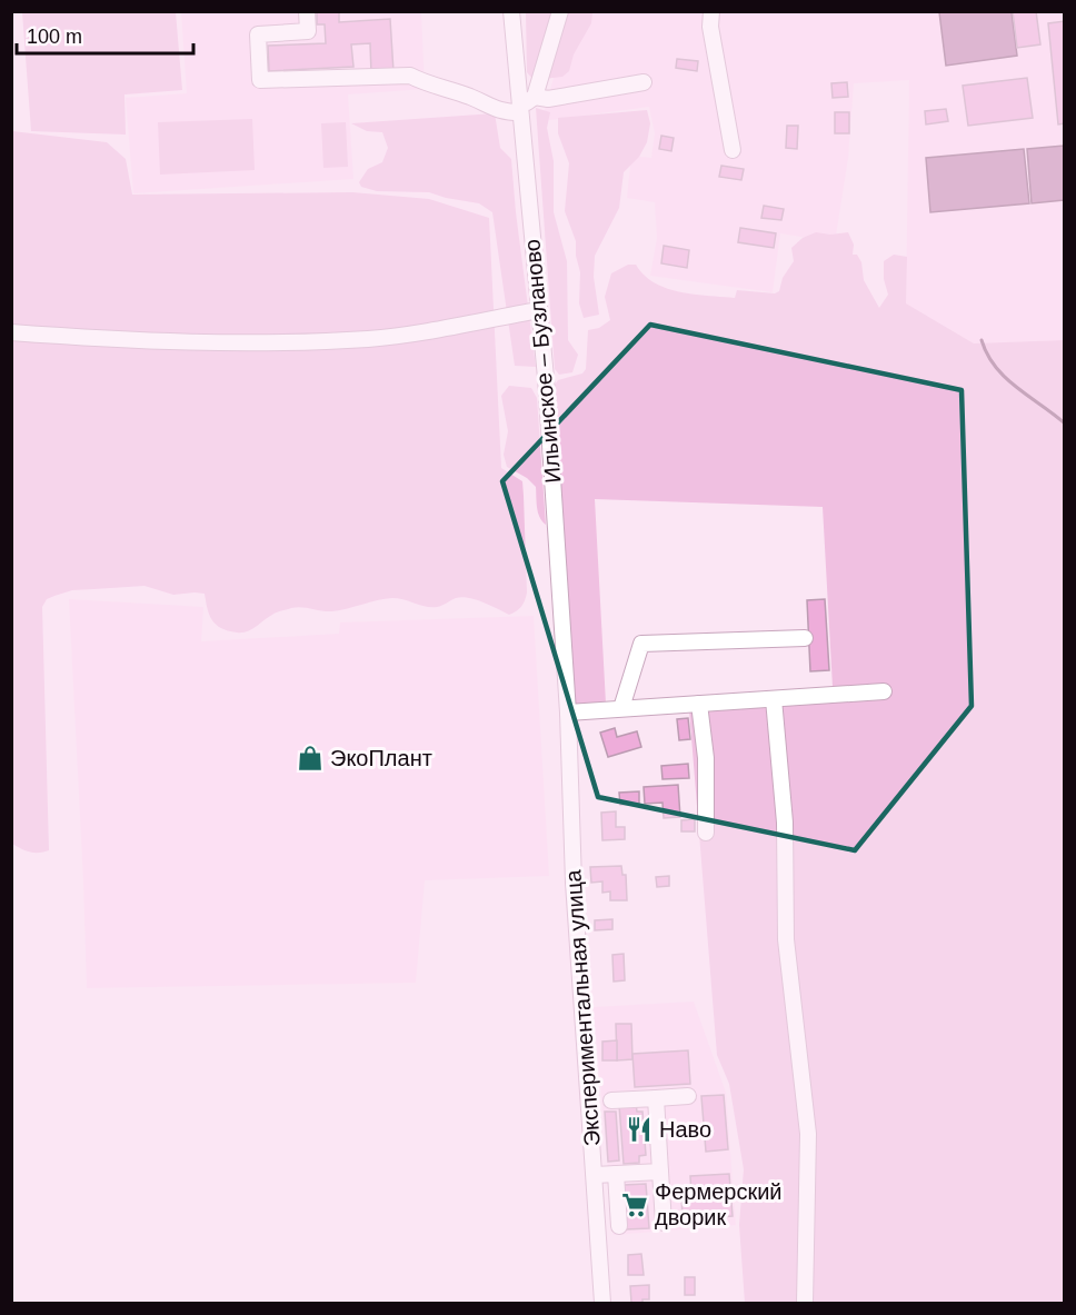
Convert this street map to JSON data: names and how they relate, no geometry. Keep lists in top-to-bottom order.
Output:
{
  "streets": {
    "street": ["Ильинское – Бузланово", "Экспериментальная улица"]
  },
  "crossings": [
    ["Ильинское – Бузланово", "Экспериментальная улица"]
  ],
  "places": {
    "shop": ["ЭкоПлант"],
    "restaurant": ["Наво"],
    "supermarket": ["Фермерский дворик"]
  },
  "scale_bar": "100 m"
}
